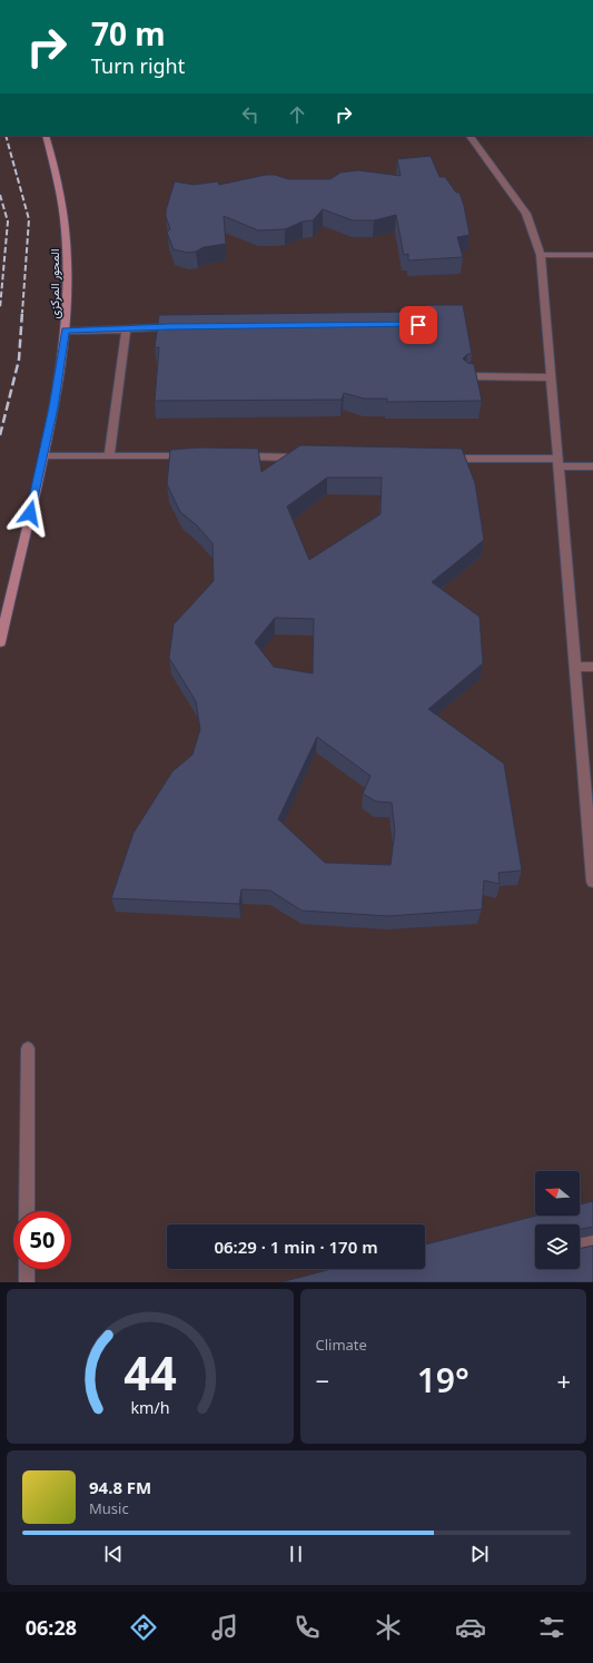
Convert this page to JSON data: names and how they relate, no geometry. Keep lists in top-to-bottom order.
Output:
{
  "streets": {
    "main road": ["المحور المركزى"]
  },
  "north": "left",
  "page": {
    "turn": ["70 m", "Turn right"],
    "limit": "50",
    "trip": "06:29 · 1 min · 170 m",
    "tile": "Climate",
    "heat": ["−", "19°", "+"],
    "song": ["94.8 FM", "Music"],
    "tabs": "06:28",
    "gauge": ["44", "km/h"]
  }
}
